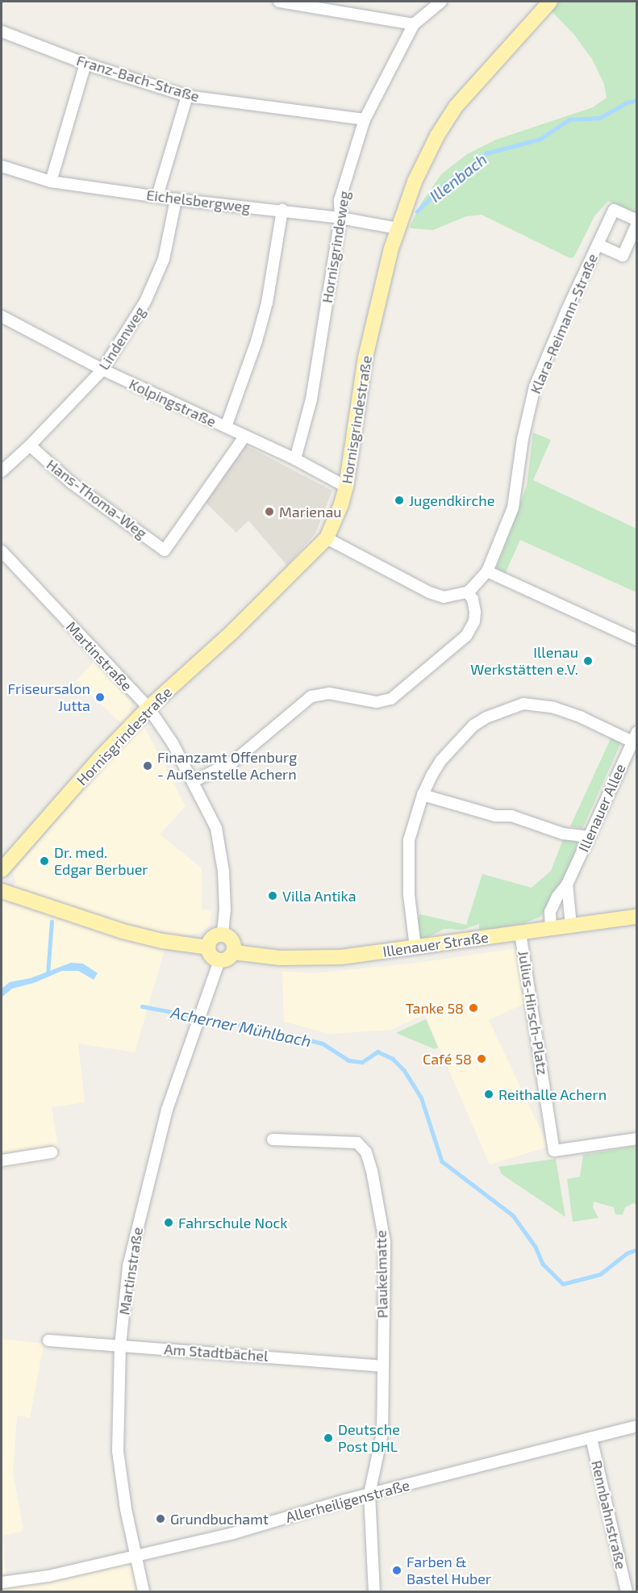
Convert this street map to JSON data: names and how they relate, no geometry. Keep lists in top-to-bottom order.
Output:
{
  "streets": {
    "main road": ["Hornisgrindestraße", "Illenauer Straße"],
    "street": [
      "Franz-Bach-Straße",
      "Eichelsbergweg",
      "Hornisgrindeweg",
      "Klara-Reimann-Straße",
      "Lindenweg",
      "Kolpingstraße",
      "Hans-Thoma-Weg",
      "Martinstraße",
      "Illenauer Allee",
      "Julius-Hirsch-Platz",
      "Plaukelmatte",
      "Am Stadtbächel",
      "Allerheiligenstraße",
      "Rennbahnstraße"
    ]
  },
  "crossings": [
    ["Franz-Bach-Straße", "Hornisgrindeweg"],
    ["Eichelsbergweg", "Hornisgrindeweg"],
    ["Eichelsbergweg", "Lindenweg"],
    ["Eichelsbergweg", "Hornisgrindestraße"],
    ["Hornisgrindeweg", "Kolpingstraße"],
    ["Lindenweg", "Kolpingstraße"],
    ["Lindenweg", "Hans-Thoma-Weg"],
    ["Kolpingstraße", "Hornisgrindestraße"],
    ["Kolpingstraße", "Hans-Thoma-Weg"],
    ["Hornisgrindestraße", "Martinstraße"],
    ["Martinstraße", "Illenauer Straße"],
    ["Martinstraße", "Am Stadtbächel"],
    ["Martinstraße", "Allerheiligenstraße"],
    ["Illenauer Allee", "Illenauer Straße"],
    ["Illenauer Straße", "Julius-Hirsch-Platz"],
    ["Plaukelmatte", "Am Stadtbächel"],
    ["Plaukelmatte", "Allerheiligenstraße"],
    ["Allerheiligenstraße", "Rennbahnstraße"]
  ],
  "water": ["Illenbach", "Acherner Mühlbach"],
  "places": [
    "Jugendkirche",
    "Marienau",
    "Illenau Werkstätten e.V.",
    "Friseursalon Jutta",
    "Finanzamt Offenburg - Außenstelle Achern",
    "Dr. med. Edgar Berbuer",
    "Villa Antika",
    "Tanke 58",
    "Café 58",
    "Reithalle Achern",
    "Fahrschule Nock",
    "Deutsche Post DHL",
    "Grundbuchamt",
    "Farben & Bastel Huber"
  ]
}
